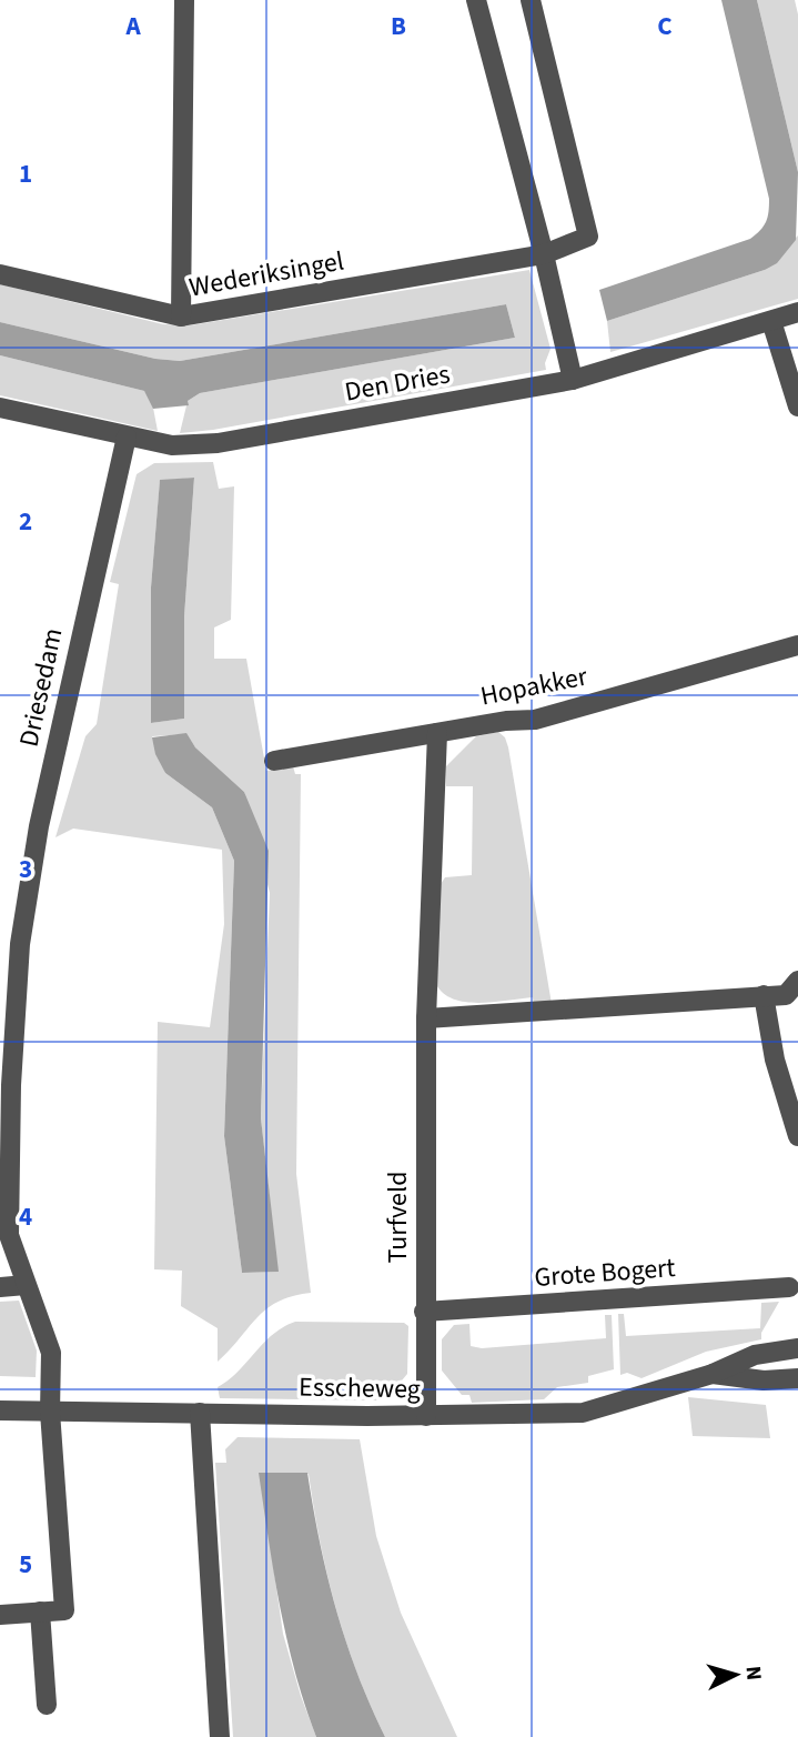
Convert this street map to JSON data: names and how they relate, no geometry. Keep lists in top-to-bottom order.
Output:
{
  "streets": {
    "street": [
      "Wederiksingel",
      "Den Dries",
      "Hopakker",
      "Driesedam",
      "Turfveld",
      "Grote Bogert",
      "Esscheweg"
    ]
  },
  "crossings": [
    ["Den Dries", "Driesedam"],
    ["Hopakker", "Turfveld"],
    ["Driesedam", "Esscheweg"],
    ["Turfveld", "Grote Bogert"],
    ["Turfveld", "Esscheweg"]
  ],
  "north": "right",
  "grid": {
    "columns": ["A", "B", "C"],
    "rows": [
      "1",
      "2",
      "3",
      "4",
      "5"
    ]
  }
}
